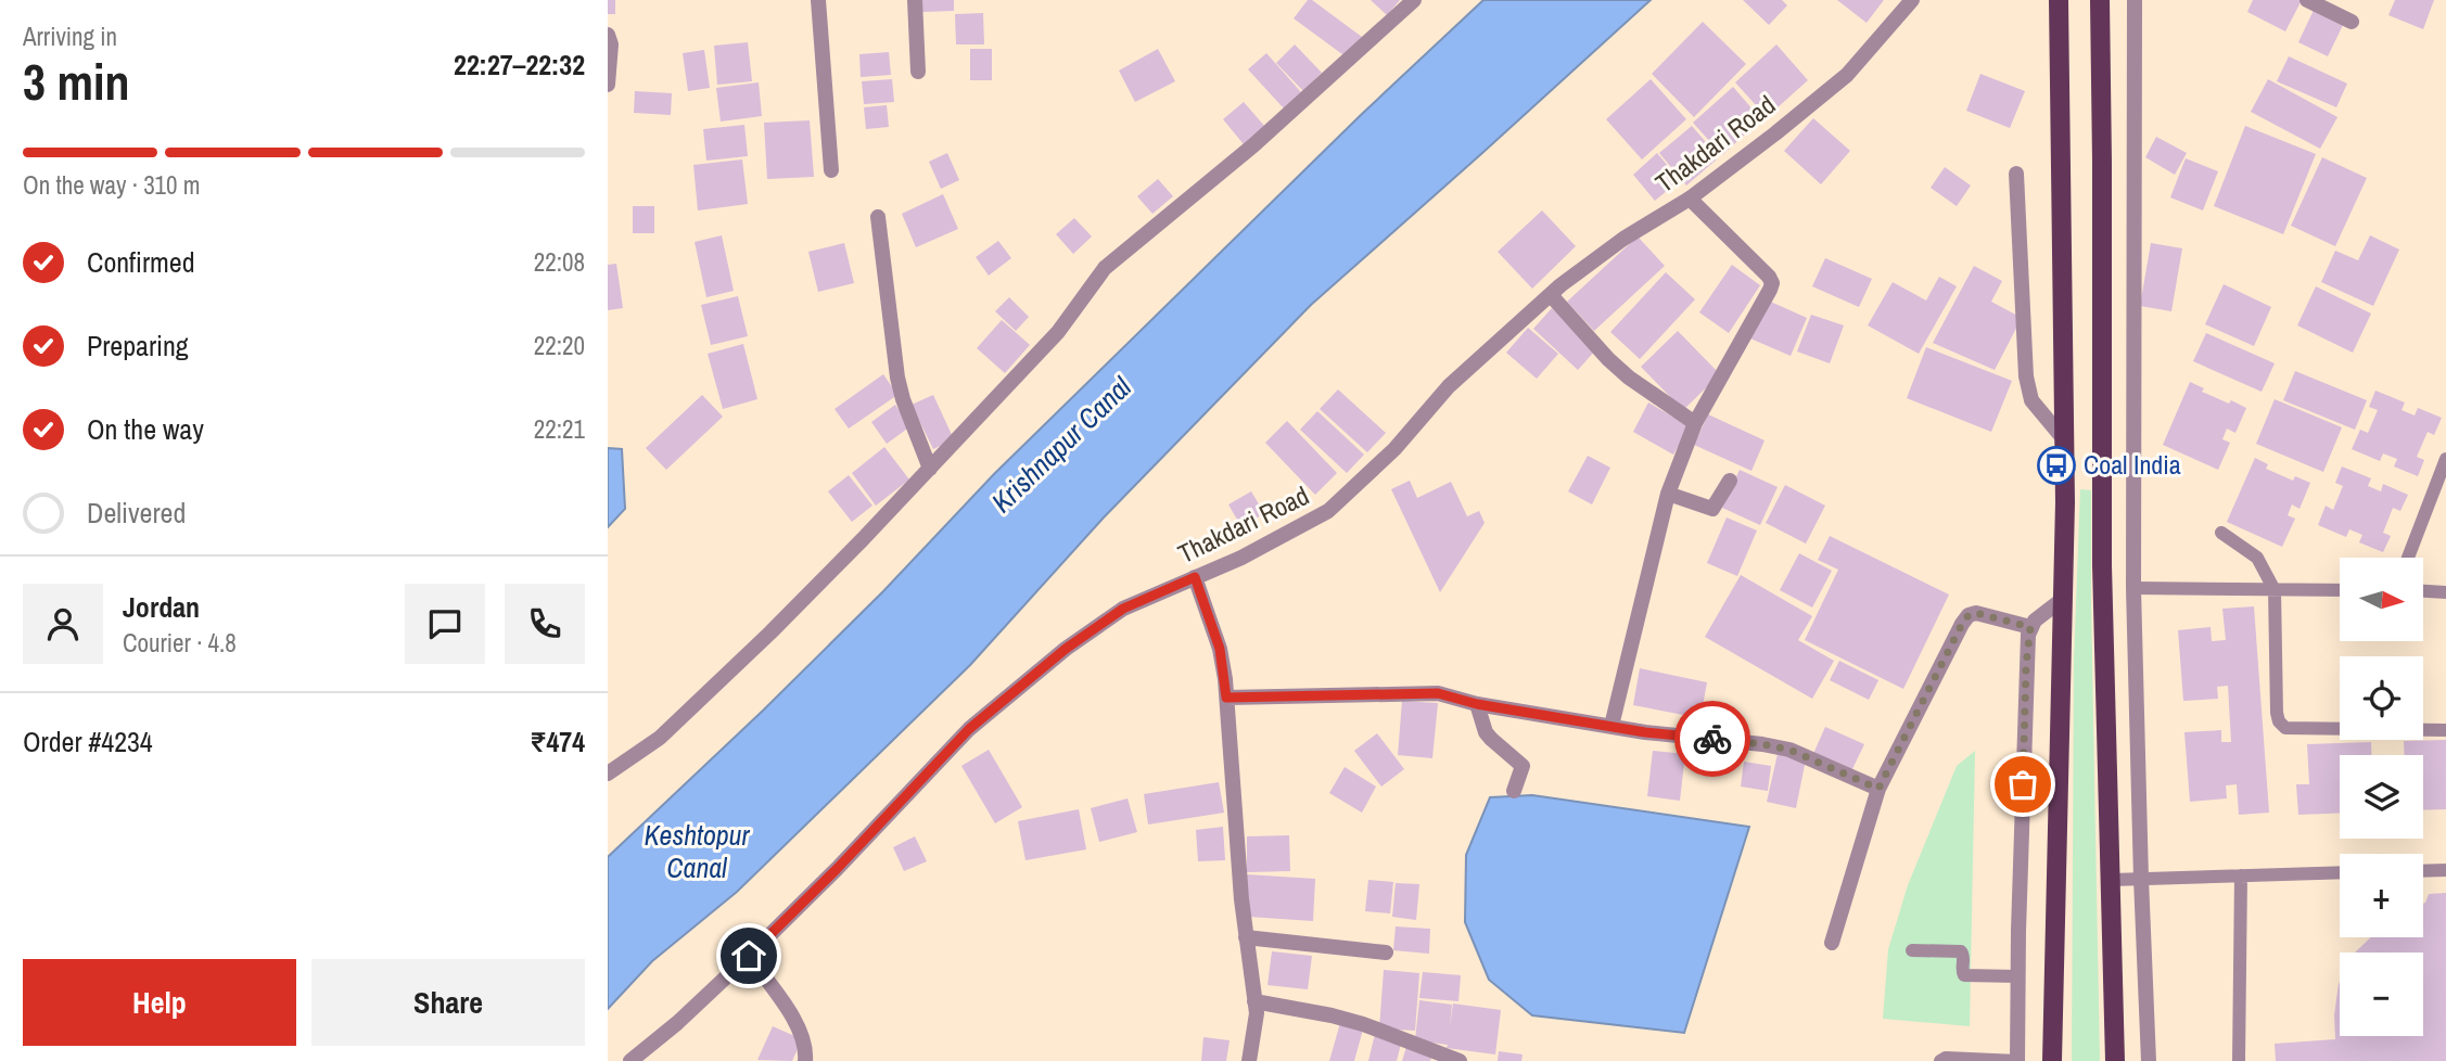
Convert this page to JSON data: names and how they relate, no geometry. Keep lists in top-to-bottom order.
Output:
{
  "streets": {
    "street": ["Thakdari Road"]
  },
  "water": ["Krishnapur Canal", "Keshtopur Canal"],
  "places": {
    "bus stop": ["Coal India"]
  },
  "north": "right",
  "page": {
    "heading": ["3 min", "Arriving in", "22:27–22:32"],
    "panel": [
      "Jordan",
      "Courier · 4.8",
      "Order #4234",
      "₹474"
    ],
    "bar": "On the way · 310 m",
    "list": [
      ["Confirmed", "22:08"],
      ["Preparing", "22:20"],
      ["On the way", "22:21"],
      "Delivered"
    ],
    "map_buttons": ["+", "−"],
    "buttons": ["Help", "Share"]
  }
}
